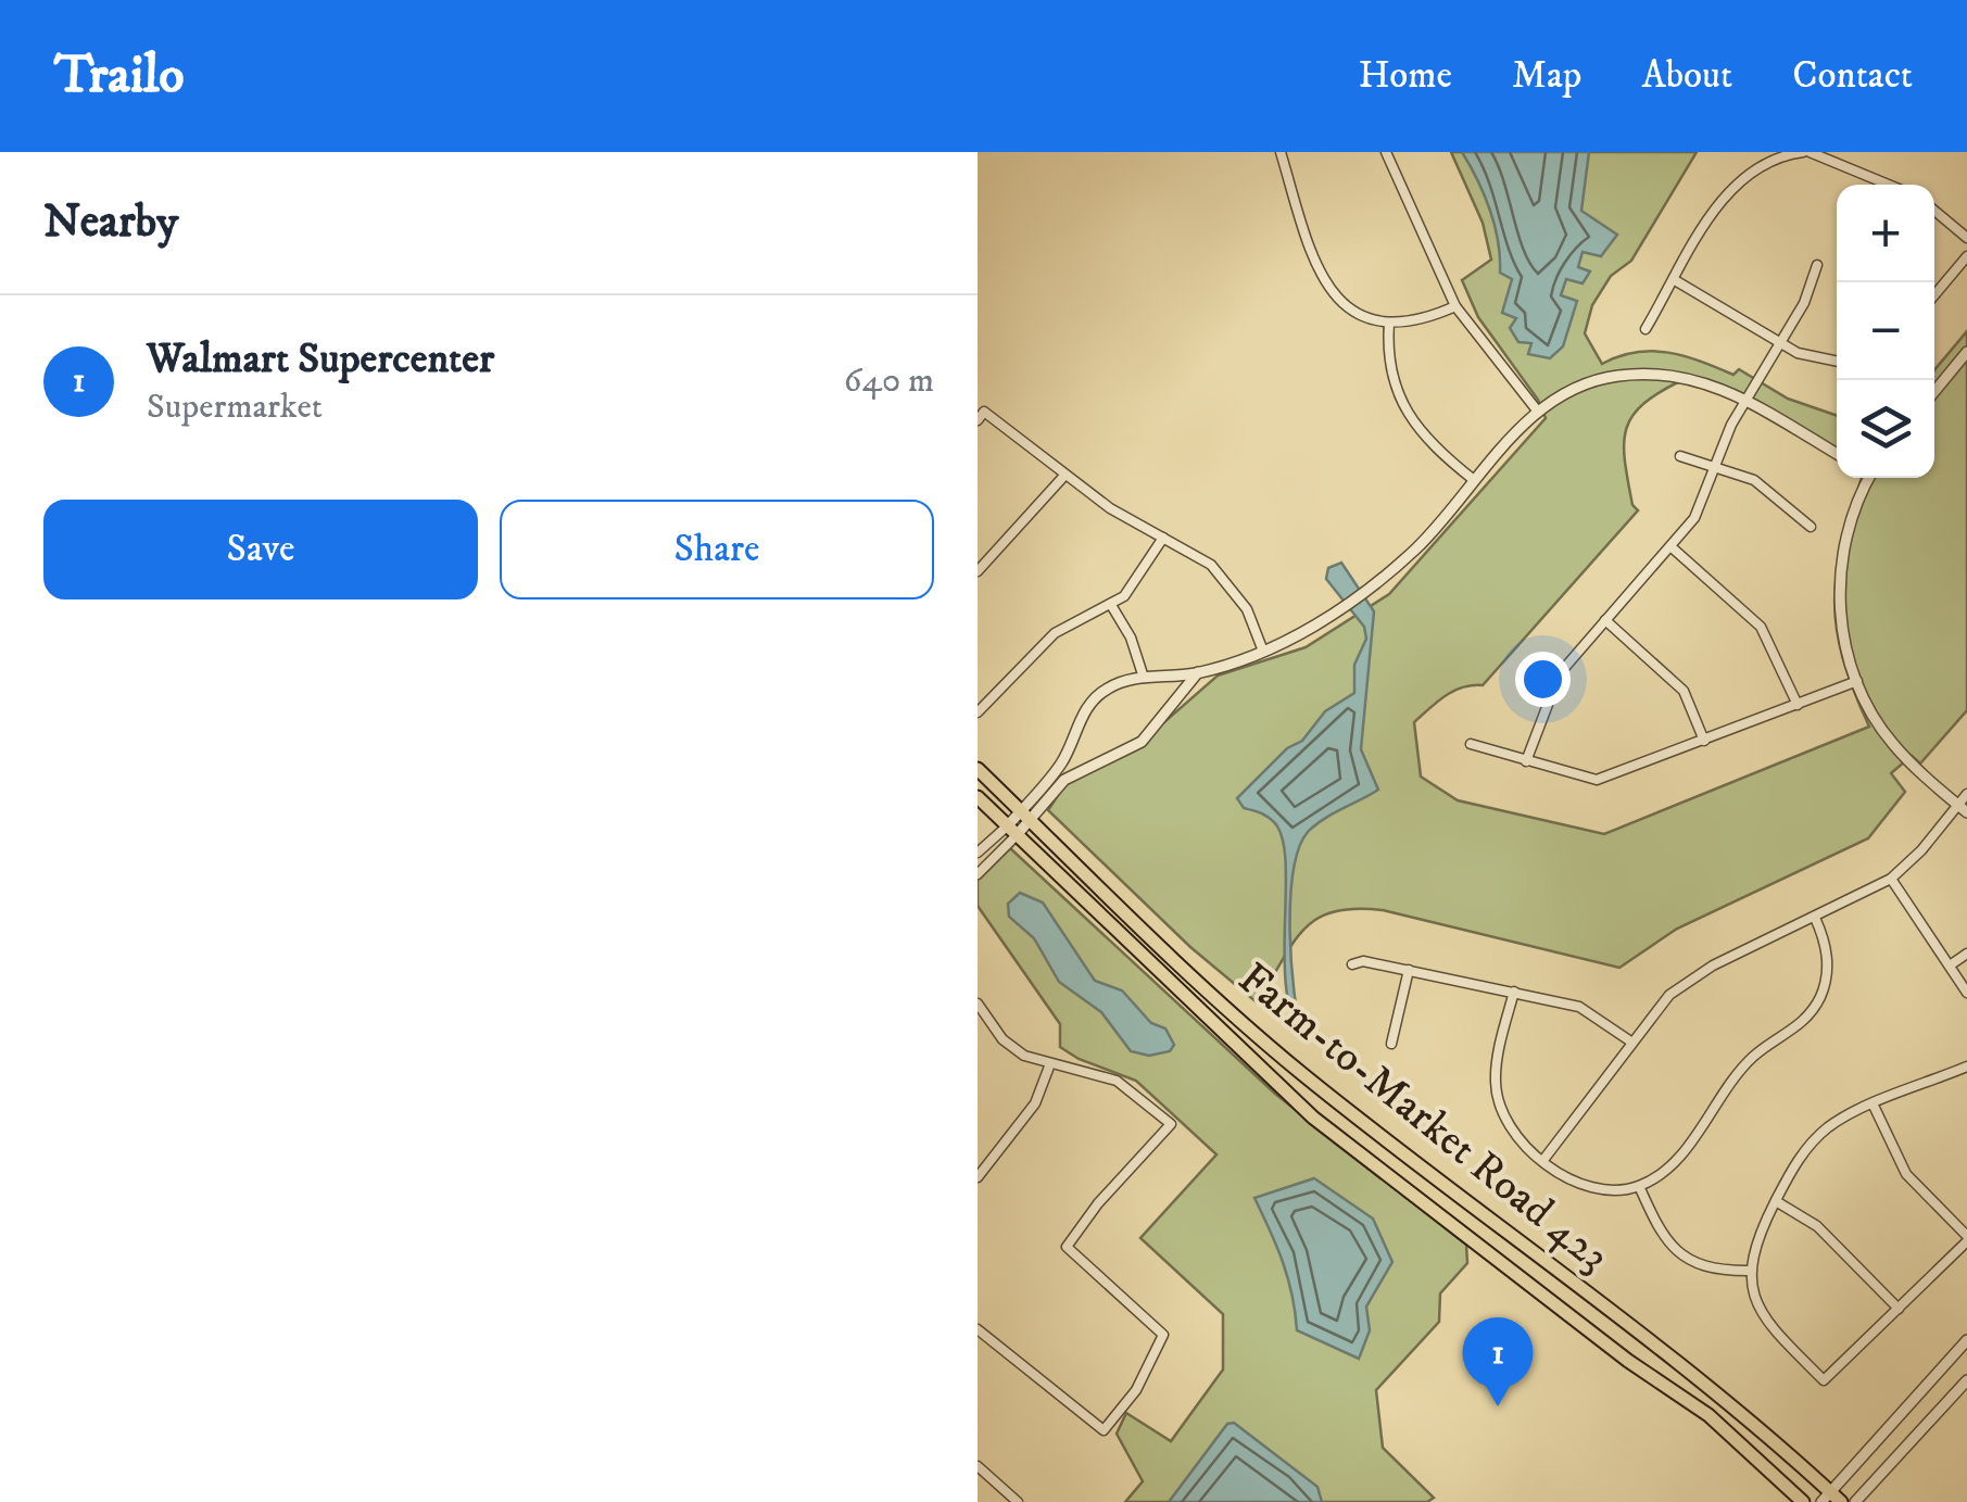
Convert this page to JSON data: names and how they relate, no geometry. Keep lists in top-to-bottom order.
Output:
{
  "streets": {
    "main road": ["Farm-to-Market Road 423"]
  },
  "page": {
    "header": "Trailo",
    "nav": [
      "Home",
      "Map",
      "About",
      "Contact"
    ],
    "heading": "Nearby",
    "map_buttons": ["+", "−"],
    "list": [
      {
        "mark": "1",
        "name": "Walmart Supercenter",
        "note": "Supermarket",
        "value": "640 m"
      }
    ],
    "buttons": ["Save", "Share"],
    "pins": "1"
  }
}
